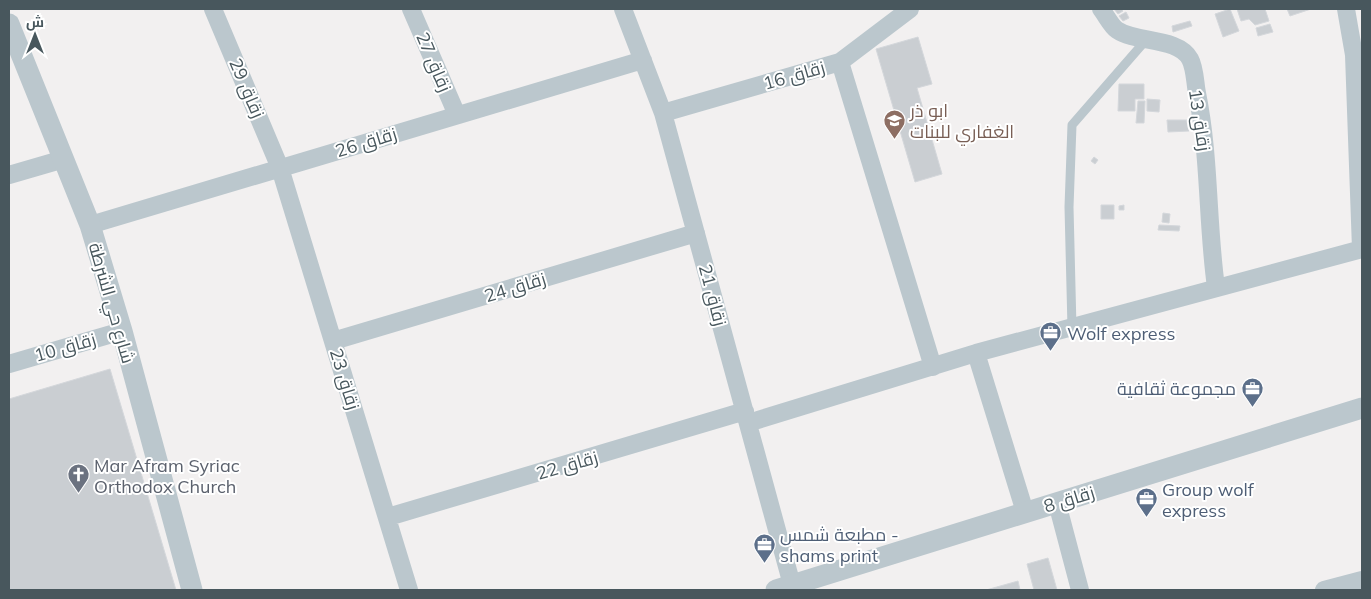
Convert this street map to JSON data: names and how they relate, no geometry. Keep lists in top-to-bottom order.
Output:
{
  "streets": {
    "street": [
      "زقاق 27",
      "زقاق 16",
      "زقاق 29",
      "زقاق 13",
      "زقاق 26",
      "زقاق 24",
      "زقاق 21",
      "شارع حي الشرطة",
      "زقاق 10",
      "زقاق 23",
      "زقاق 22",
      "زقاق 8"
    ]
  },
  "crossings": [
    ["زقاق 27", "زقاق 26"],
    ["زقاق 16", "زقاق 21"],
    ["زقاق 29", "زقاق 26"],
    ["زقاق 29", "زقاق 23"],
    ["زقاق 13", "زقاق 22"],
    ["زقاق 26", "زقاق 21"],
    ["زقاق 26", "شارع حي الشرطة"],
    ["زقاق 26", "زقاق 23"],
    ["زقاق 24", "زقاق 21"],
    ["زقاق 24", "زقاق 23"],
    ["زقاق 21", "زقاق 22"],
    ["زقاق 21", "زقاق 8"],
    ["شارع حي الشرطة", "زقاق 10"],
    ["زقاق 23", "زقاق 22"]
  ],
  "places": {
    "school or university": ["ابو ذر الغفاري للبنات"],
    "office": [
      "Wolf express",
      "مجموعة ثقافية",
      "Group wolf express",
      "مطبعة شمس - shams print"
    ],
    "church": ["Mar Afram Syriac Orthodox Church"]
  },
  "north": "top"
}
